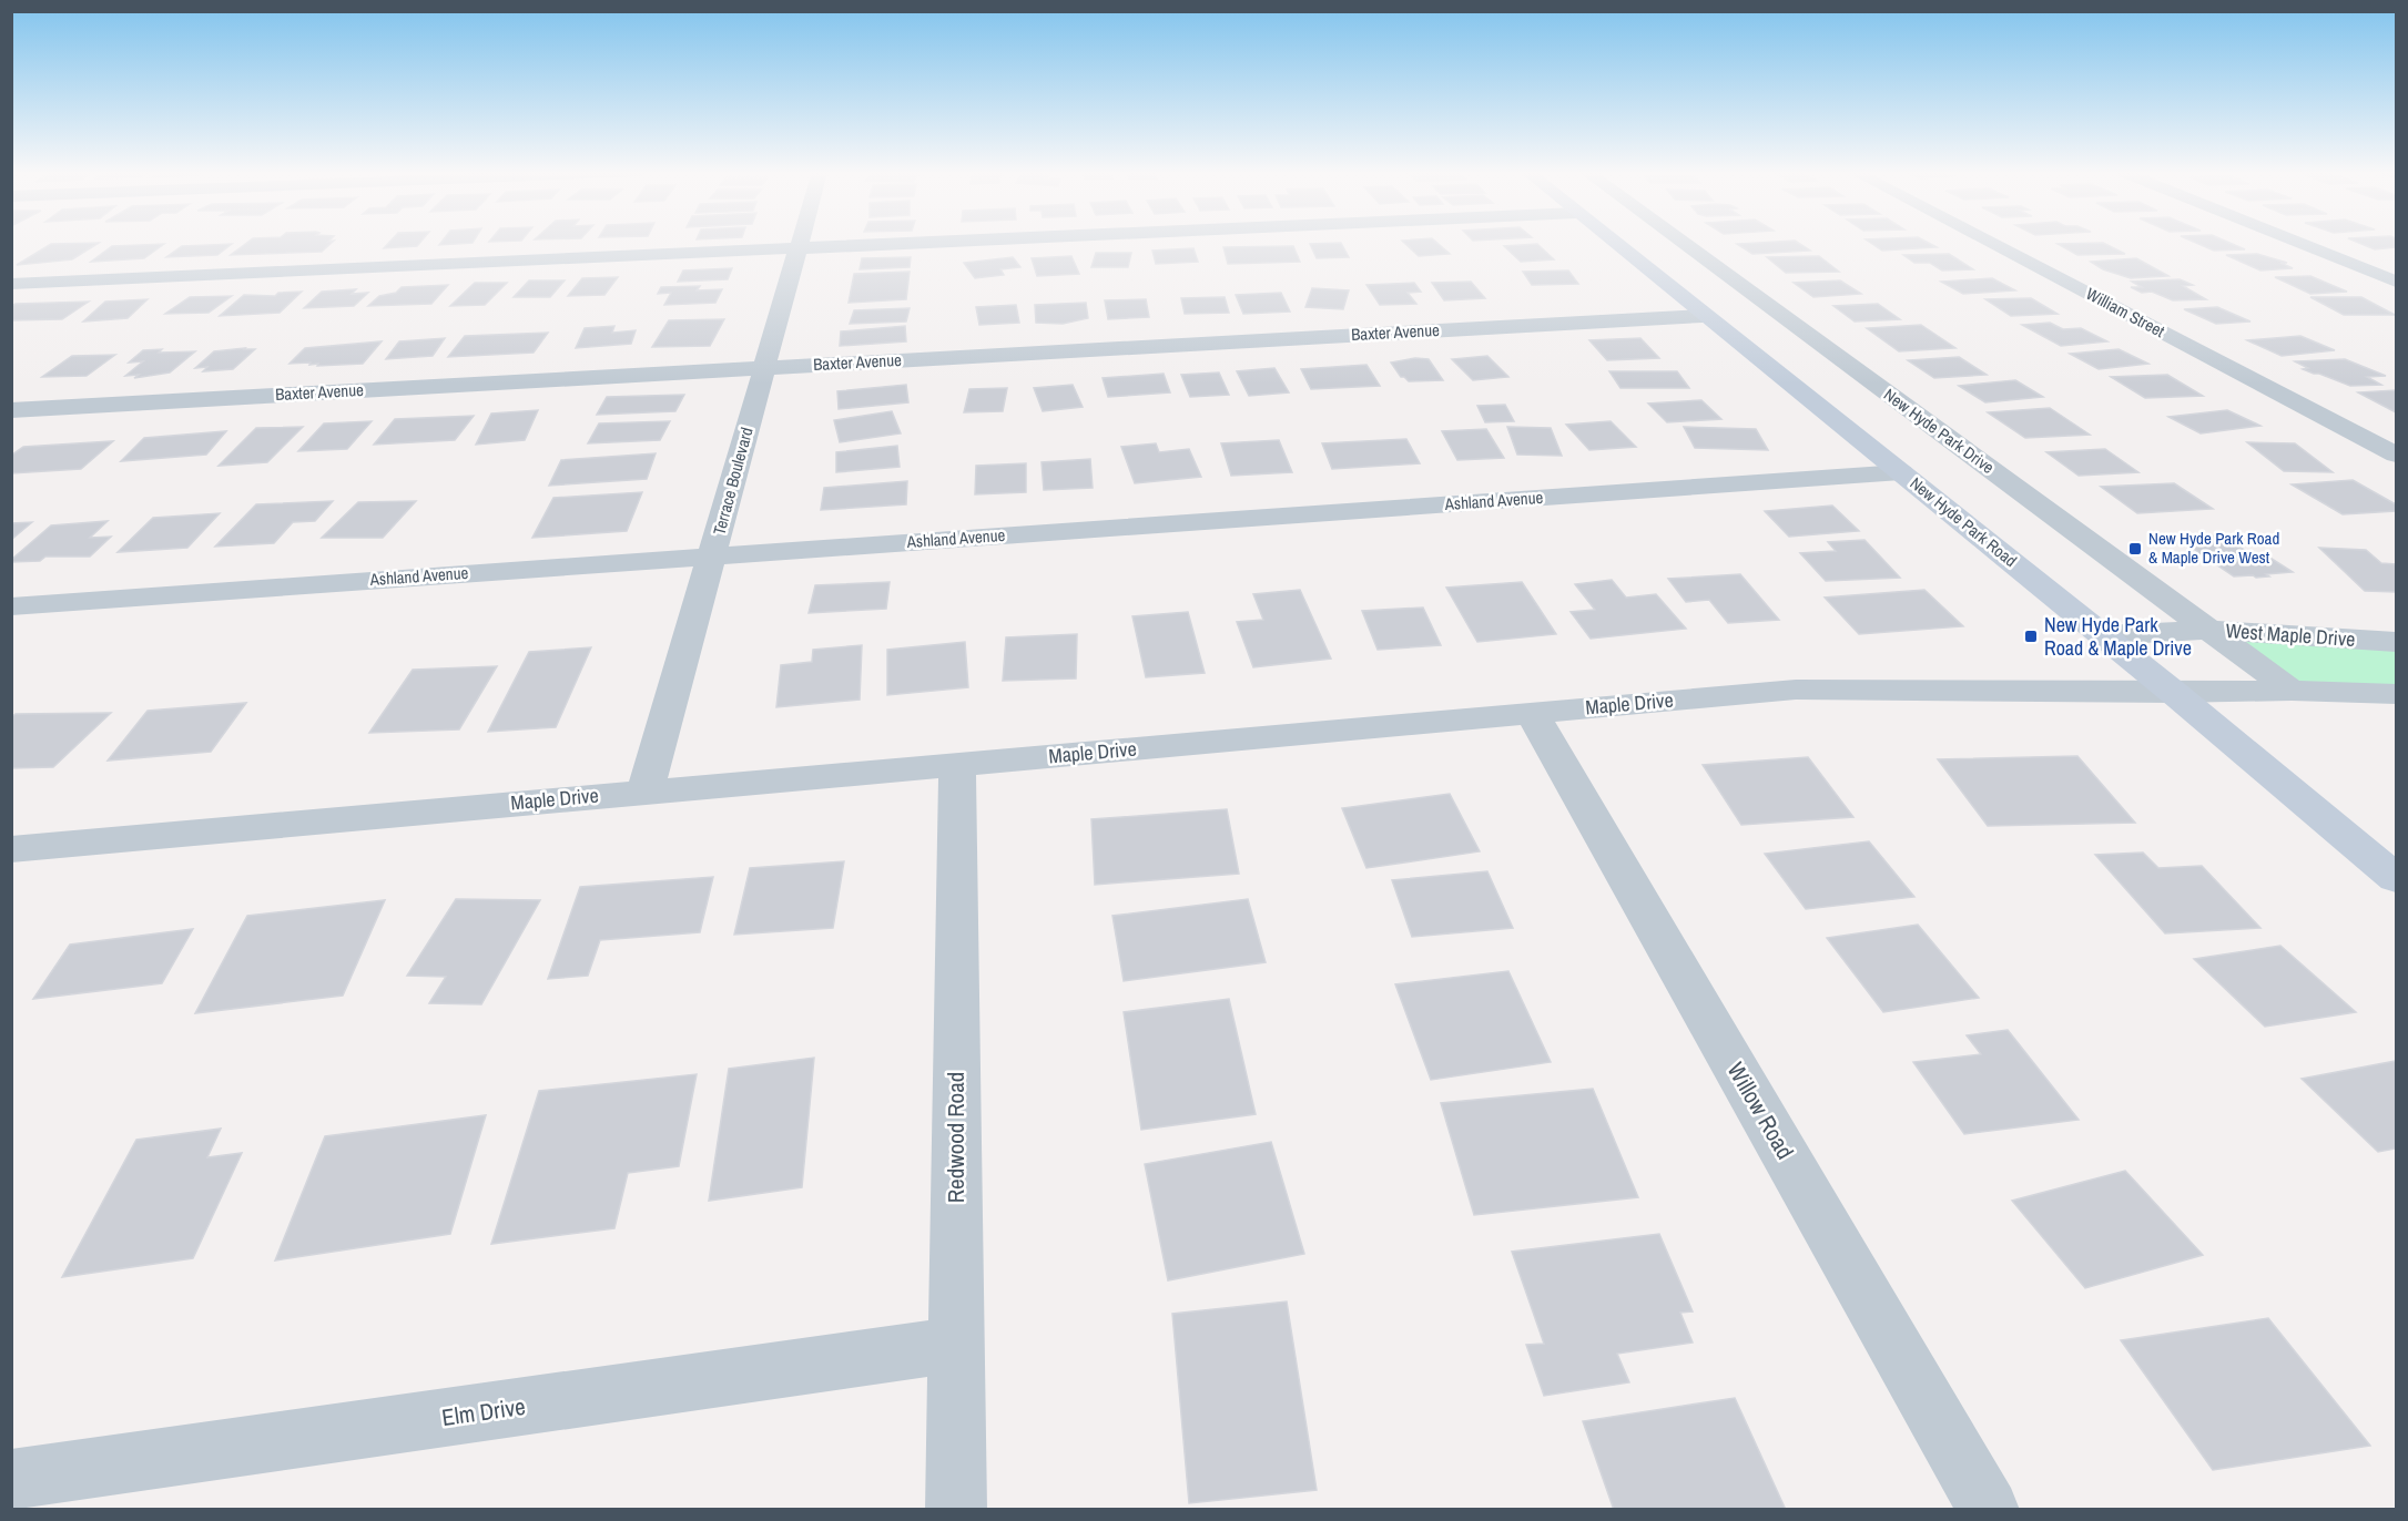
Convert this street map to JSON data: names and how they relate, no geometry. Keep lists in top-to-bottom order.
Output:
{
  "streets": {
    "main road": ["New Hyde Park Road"],
    "street": [
      "William Street",
      "Baxter Avenue",
      "New Hyde Park Drive",
      "Terrace Boulevard",
      "Ashland Avenue",
      "West Maple Drive",
      "Maple Drive",
      "Willow Road",
      "Redwood Road",
      "Elm Drive"
    ]
  },
  "crossings": [
    ["Baxter Avenue", "Terrace Boulevard"],
    ["Baxter Avenue", "New Hyde Park Road"],
    ["New Hyde Park Drive", "West Maple Drive"],
    ["Terrace Boulevard", "Ashland Avenue"],
    ["Terrace Boulevard", "Maple Drive"],
    ["Ashland Avenue", "New Hyde Park Road"],
    ["New Hyde Park Road", "West Maple Drive"],
    ["New Hyde Park Road", "Maple Drive"],
    ["Maple Drive", "Willow Road"],
    ["Maple Drive", "Redwood Road"],
    ["Redwood Road", "Elm Drive"]
  ],
  "places": {
    "transit": ["New Hyde Park Road & Maple Drive West", "New Hyde Park Road & Maple Drive"]
  }
}
